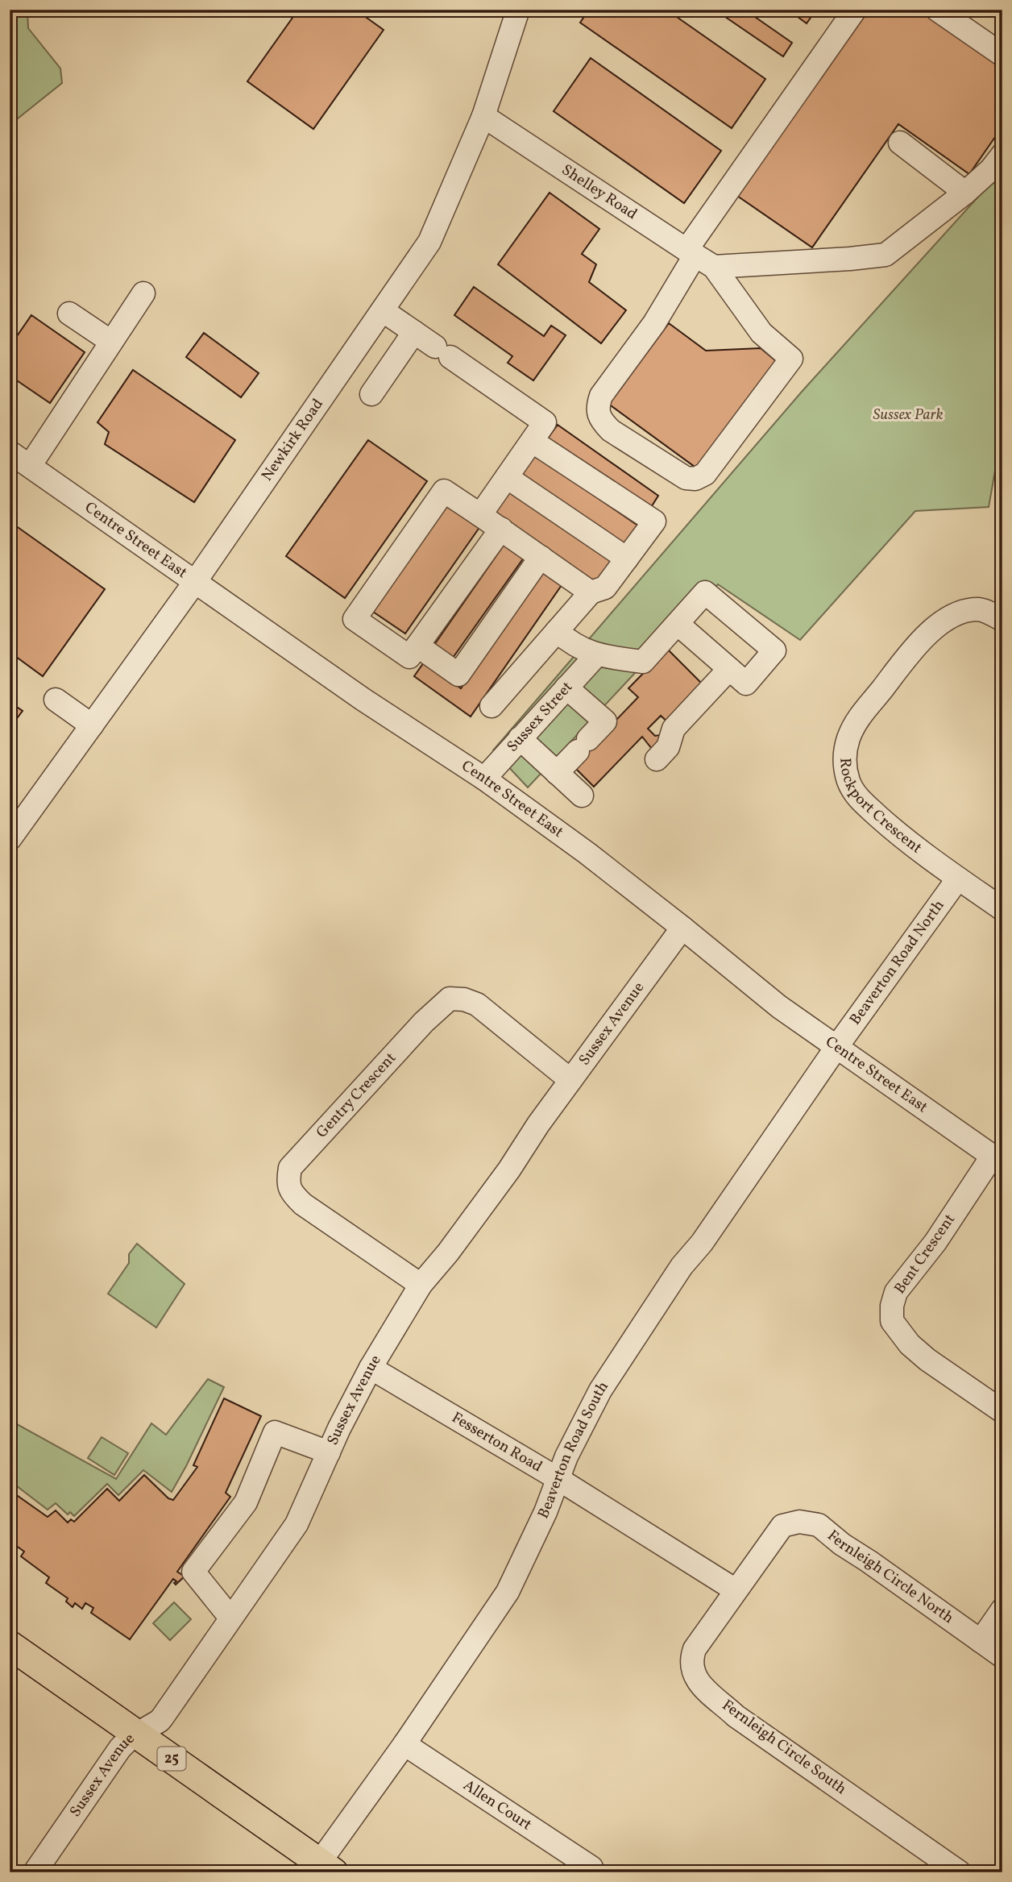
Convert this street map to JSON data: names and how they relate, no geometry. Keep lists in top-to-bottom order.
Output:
{
  "streets": {
    "main road": ["25"],
    "street": [
      "Shelley Road",
      "Newkirk Road",
      "Centre Street East",
      "Sussex Street",
      "Rockport Crescent",
      "Beaverton Road North",
      "Sussex Avenue",
      "Gentry Crescent",
      "Bent Crescent",
      "Fesserton Road",
      "Beaverton Road South",
      "Fernleigh Circle North",
      "Fernleigh Circle South",
      "Allen Court"
    ]
  },
  "crossings": [
    ["Shelley Road", "Newkirk Road"],
    ["Newkirk Road", "Centre Street East"],
    ["Centre Street East", "Sussex Street"],
    ["Centre Street East", "Beaverton Road North"],
    ["Centre Street East", "Sussex Avenue"],
    ["Centre Street East", "Bent Crescent"],
    ["Centre Street East", "Beaverton Road South"],
    ["Rockport Crescent", "Beaverton Road North"],
    ["Beaverton Road North", "Beaverton Road South"],
    ["Sussex Avenue", "Gentry Crescent"],
    ["Sussex Avenue", "Fesserton Road"],
    ["Sussex Avenue", "25"],
    ["Fesserton Road", "Beaverton Road South"],
    ["Fesserton Road", "Fernleigh Circle North"],
    ["Fesserton Road", "Fernleigh Circle South"],
    ["Beaverton Road South", "25"],
    ["Beaverton Road South", "Allen Court"],
    ["Fernleigh Circle North", "Fernleigh Circle South"]
  ],
  "parks": ["Sussex Park"]
}
